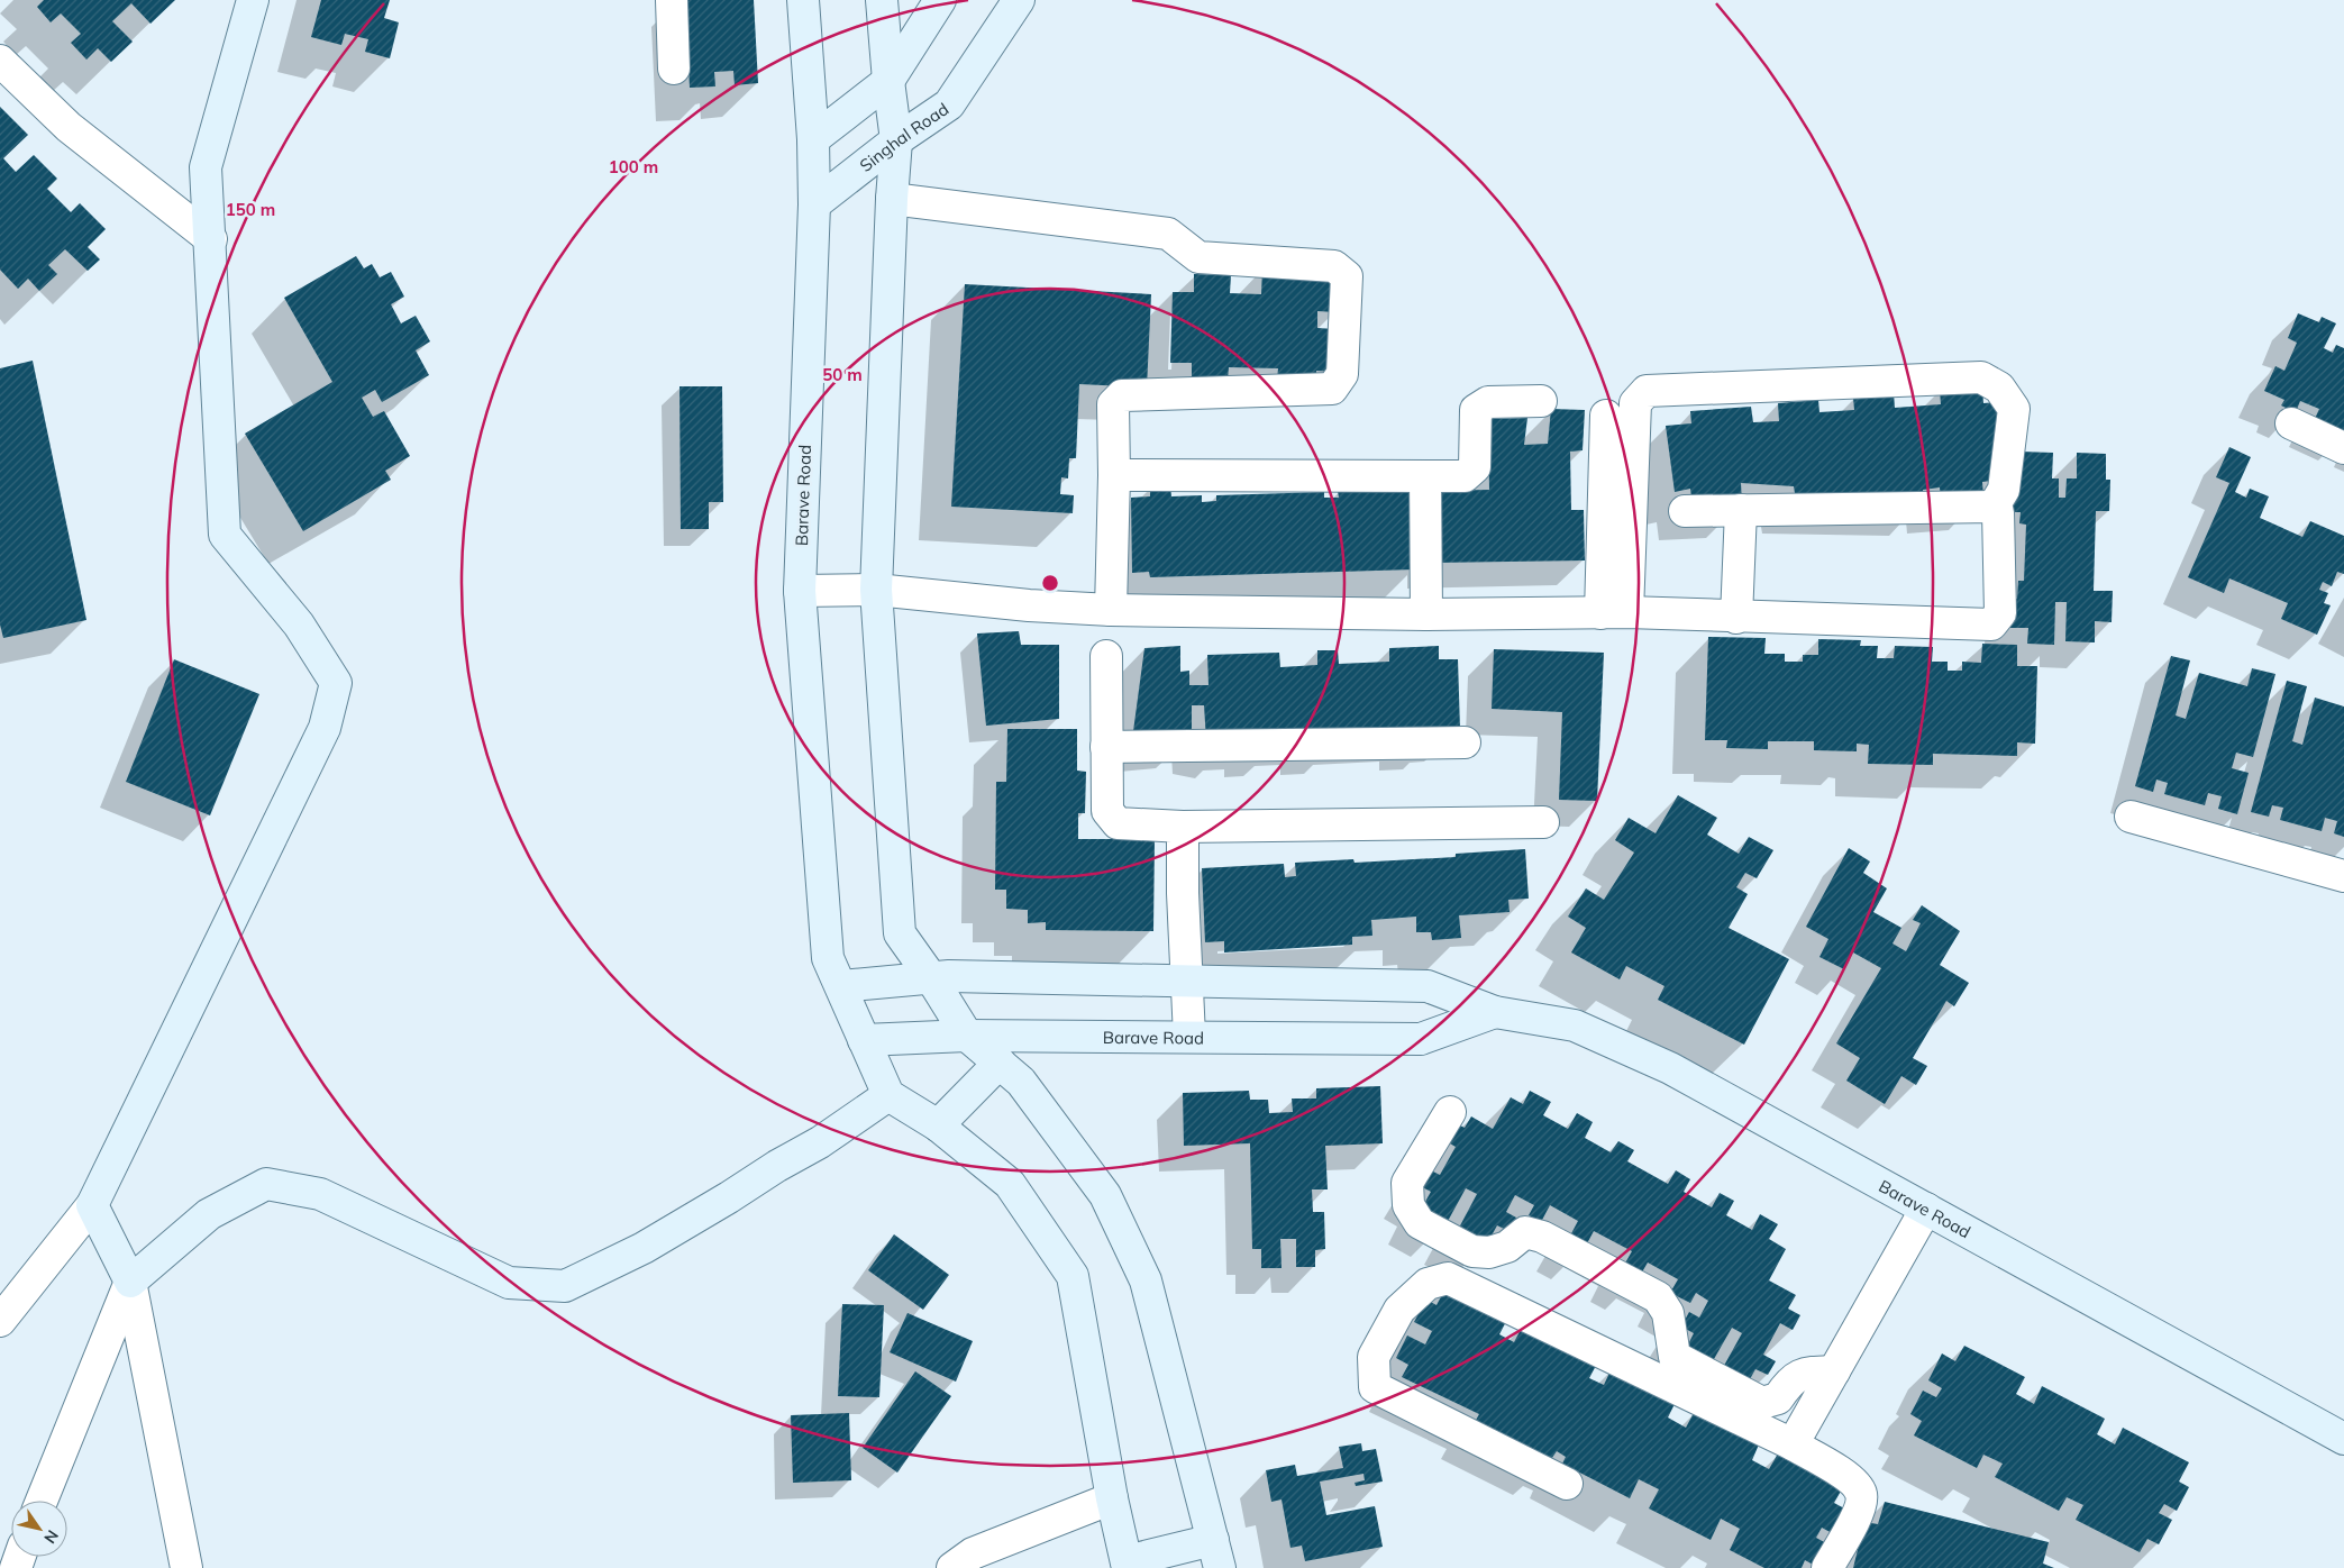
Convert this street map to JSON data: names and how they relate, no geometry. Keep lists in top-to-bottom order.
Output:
{
  "streets": {
    "street": ["Singhal Road", "Barave Road"]
  },
  "crossings": [
    ["Singhal Road", "Barave Road"]
  ],
  "north": "bottom right",
  "rings": ["100 m", "150 m", "50 m"]
}
